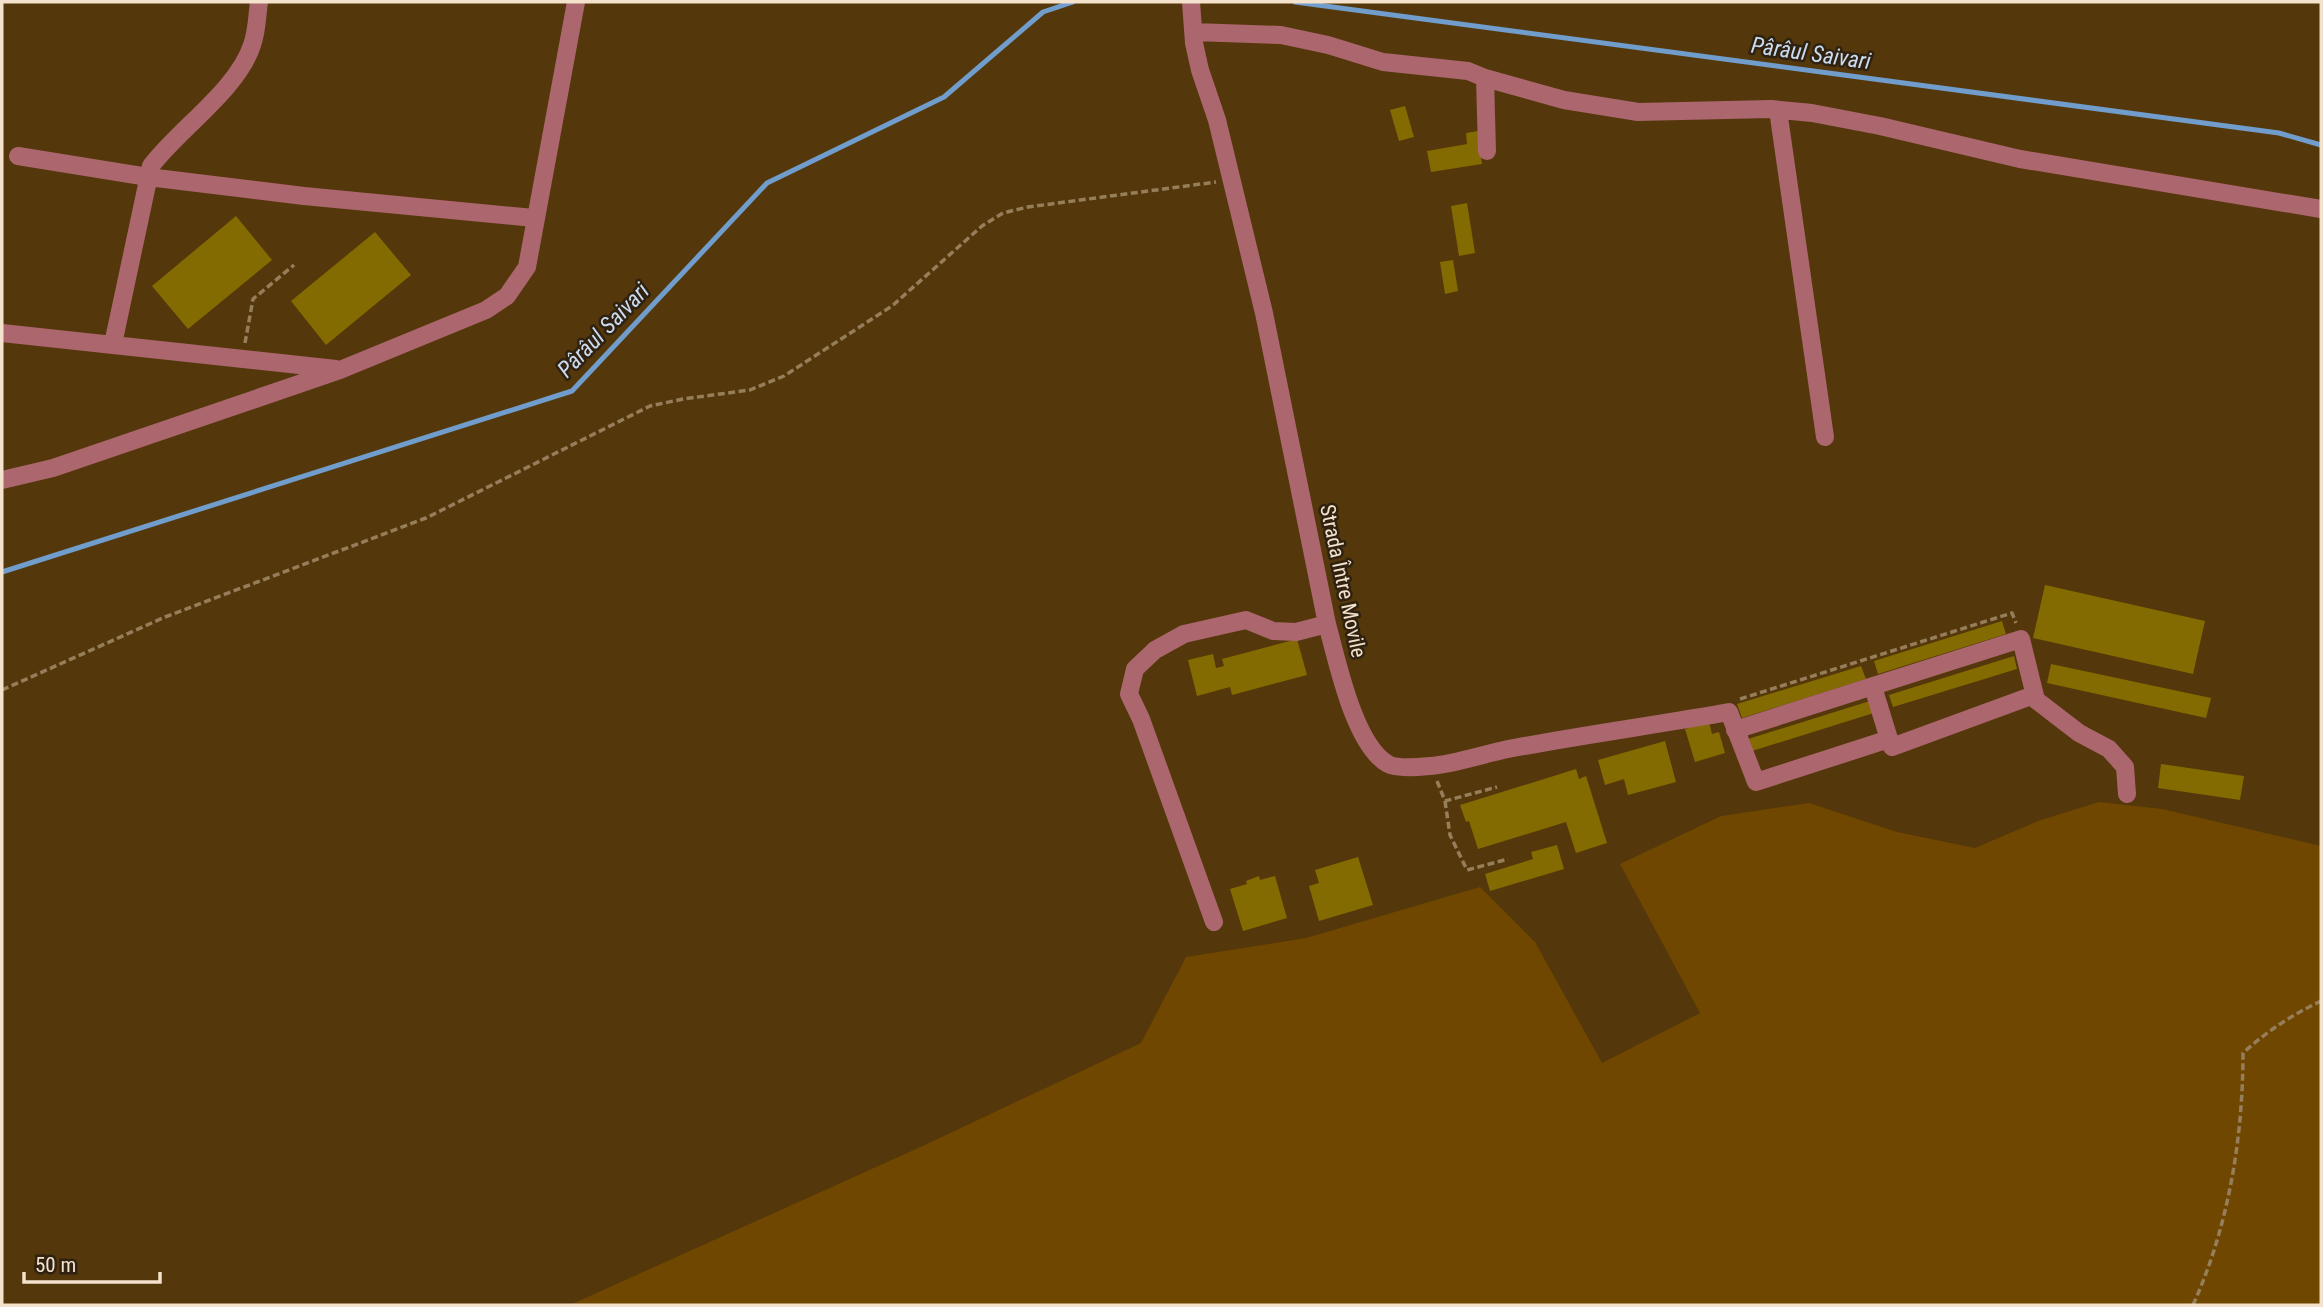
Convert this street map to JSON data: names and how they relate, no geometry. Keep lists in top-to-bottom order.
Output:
{
  "streets": {
    "street": ["Strada Între Movile"]
  },
  "water": ["Pârâul Saivari"],
  "scale_bar": "50 m"
}
